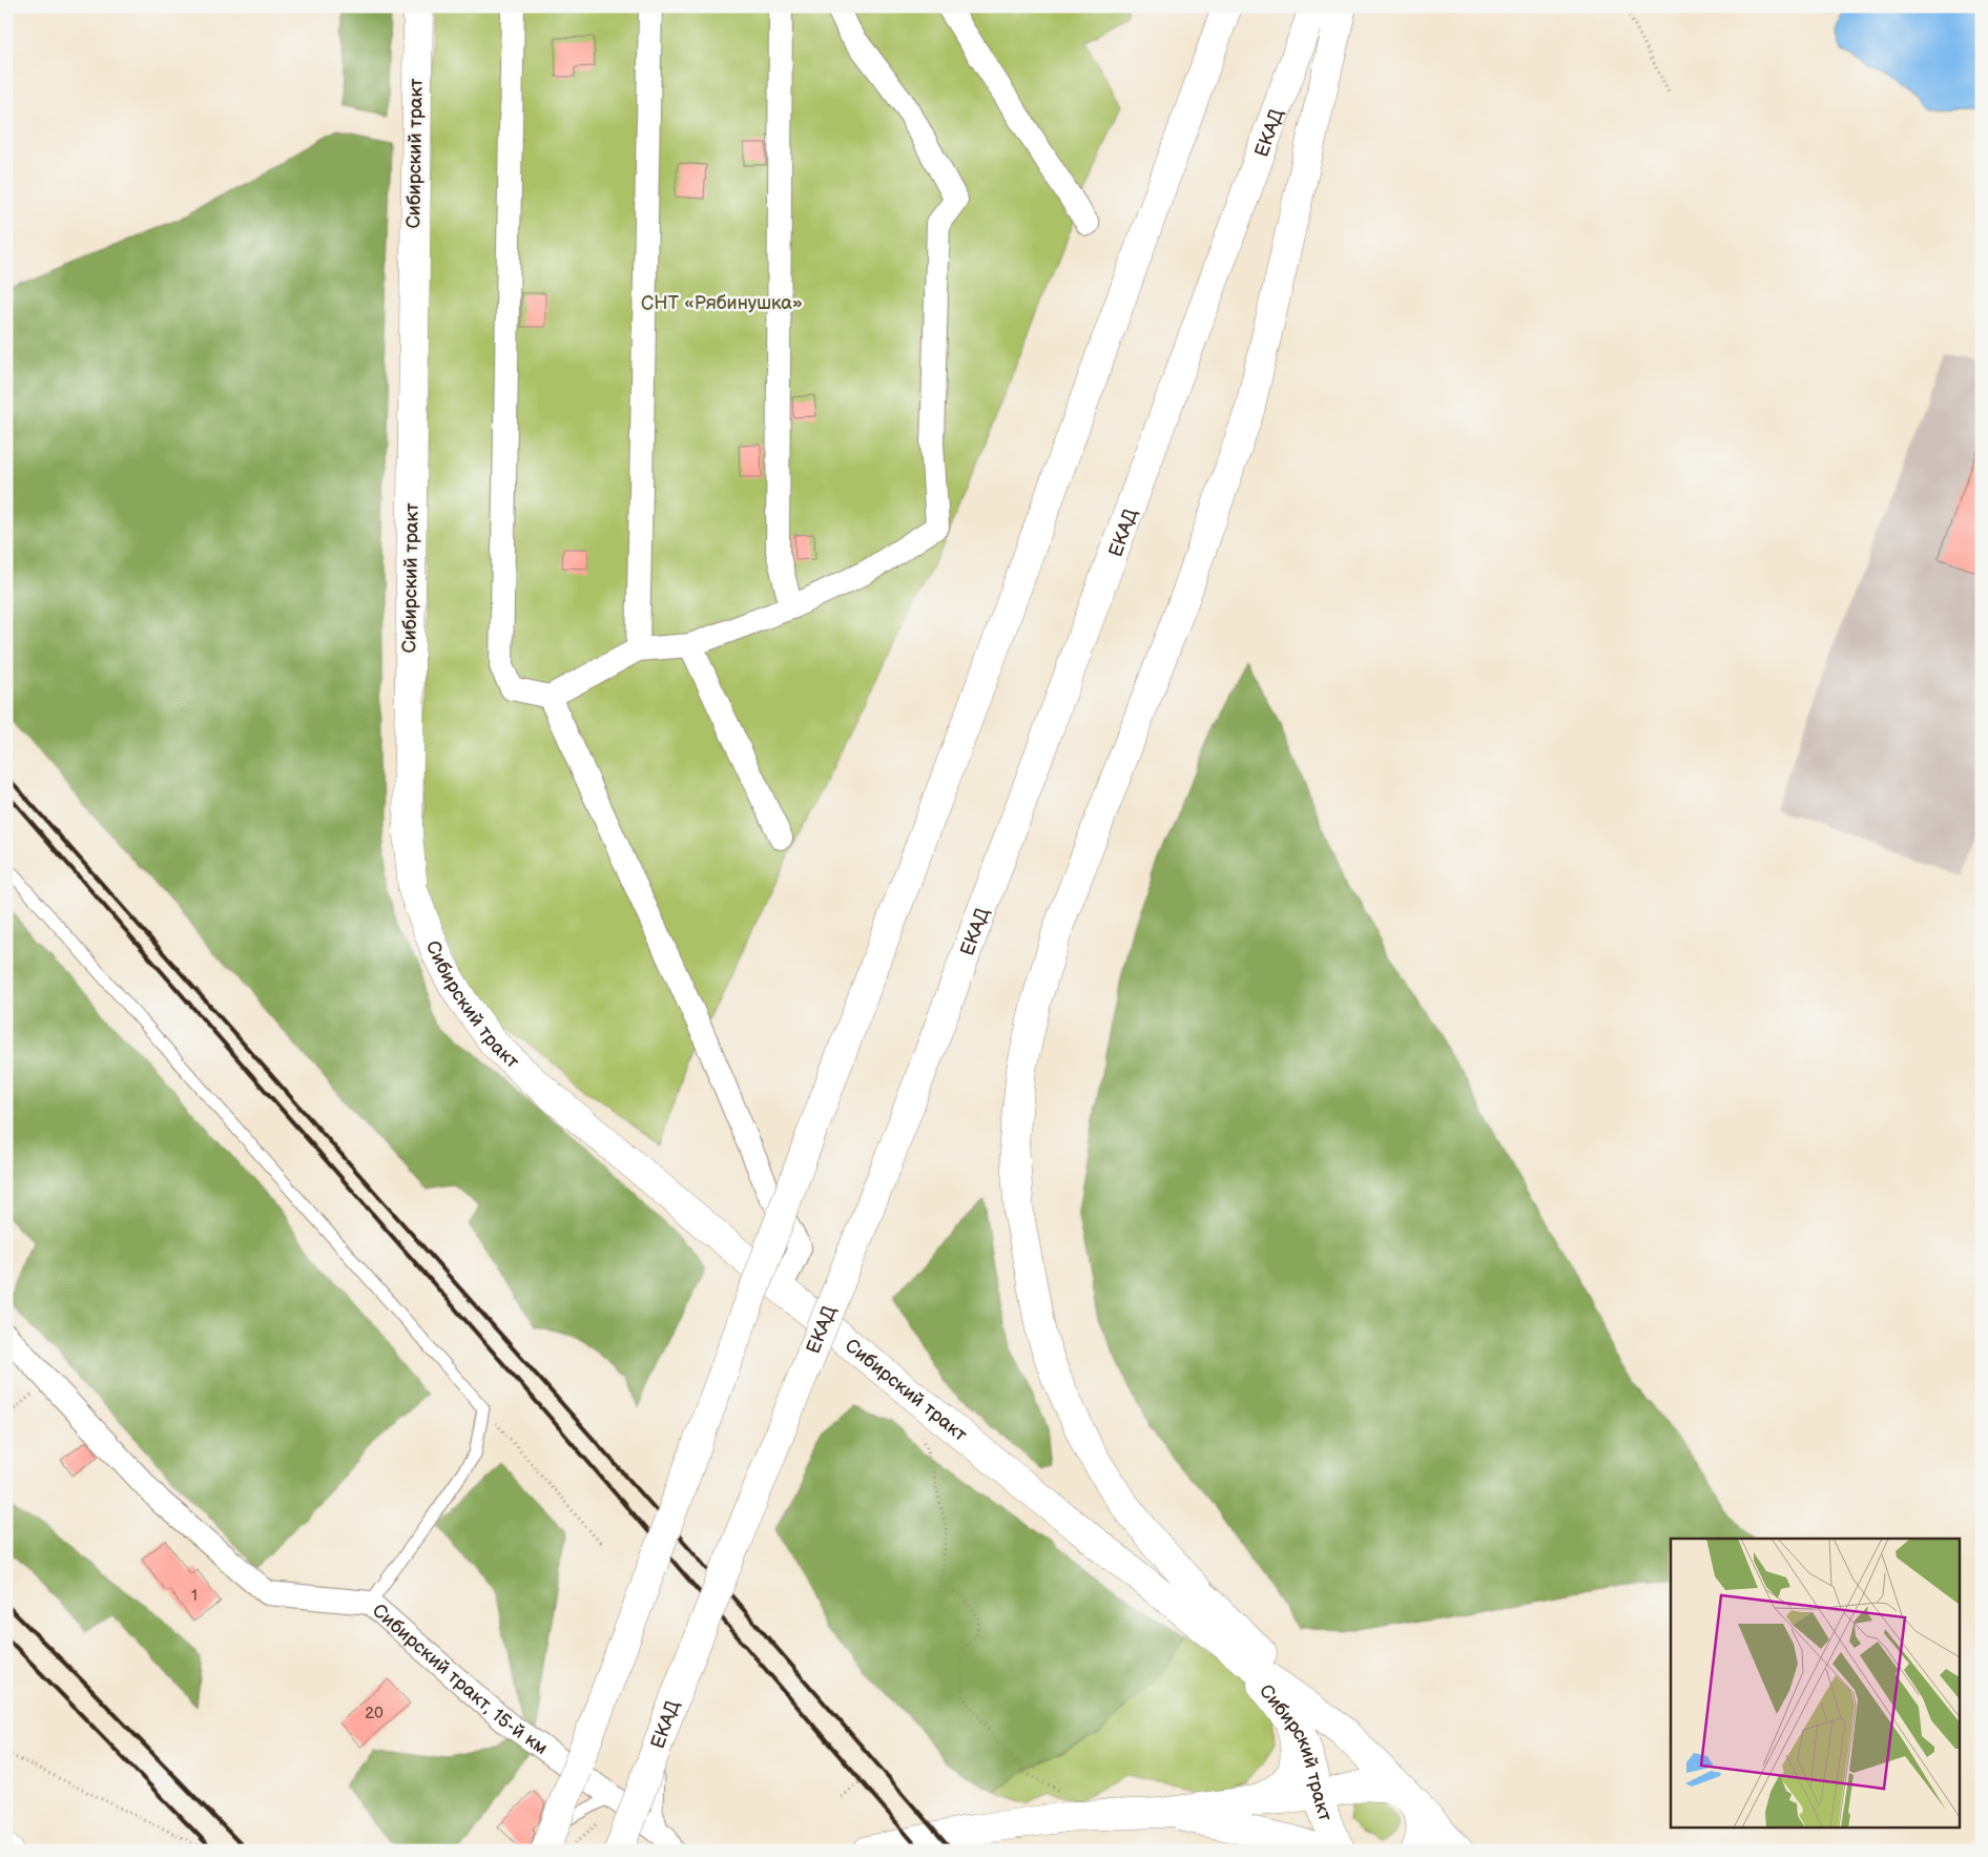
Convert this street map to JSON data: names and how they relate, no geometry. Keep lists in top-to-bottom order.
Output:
{
  "streets": {
    "main road": ["ЕКАД", "Сибирский тракт"],
    "street": ["Сибирский тракт, 15-й км"]
  },
  "parks": ["СНТ «Рябинушка»"],
  "house_numbers": ["1", "20"]
}
